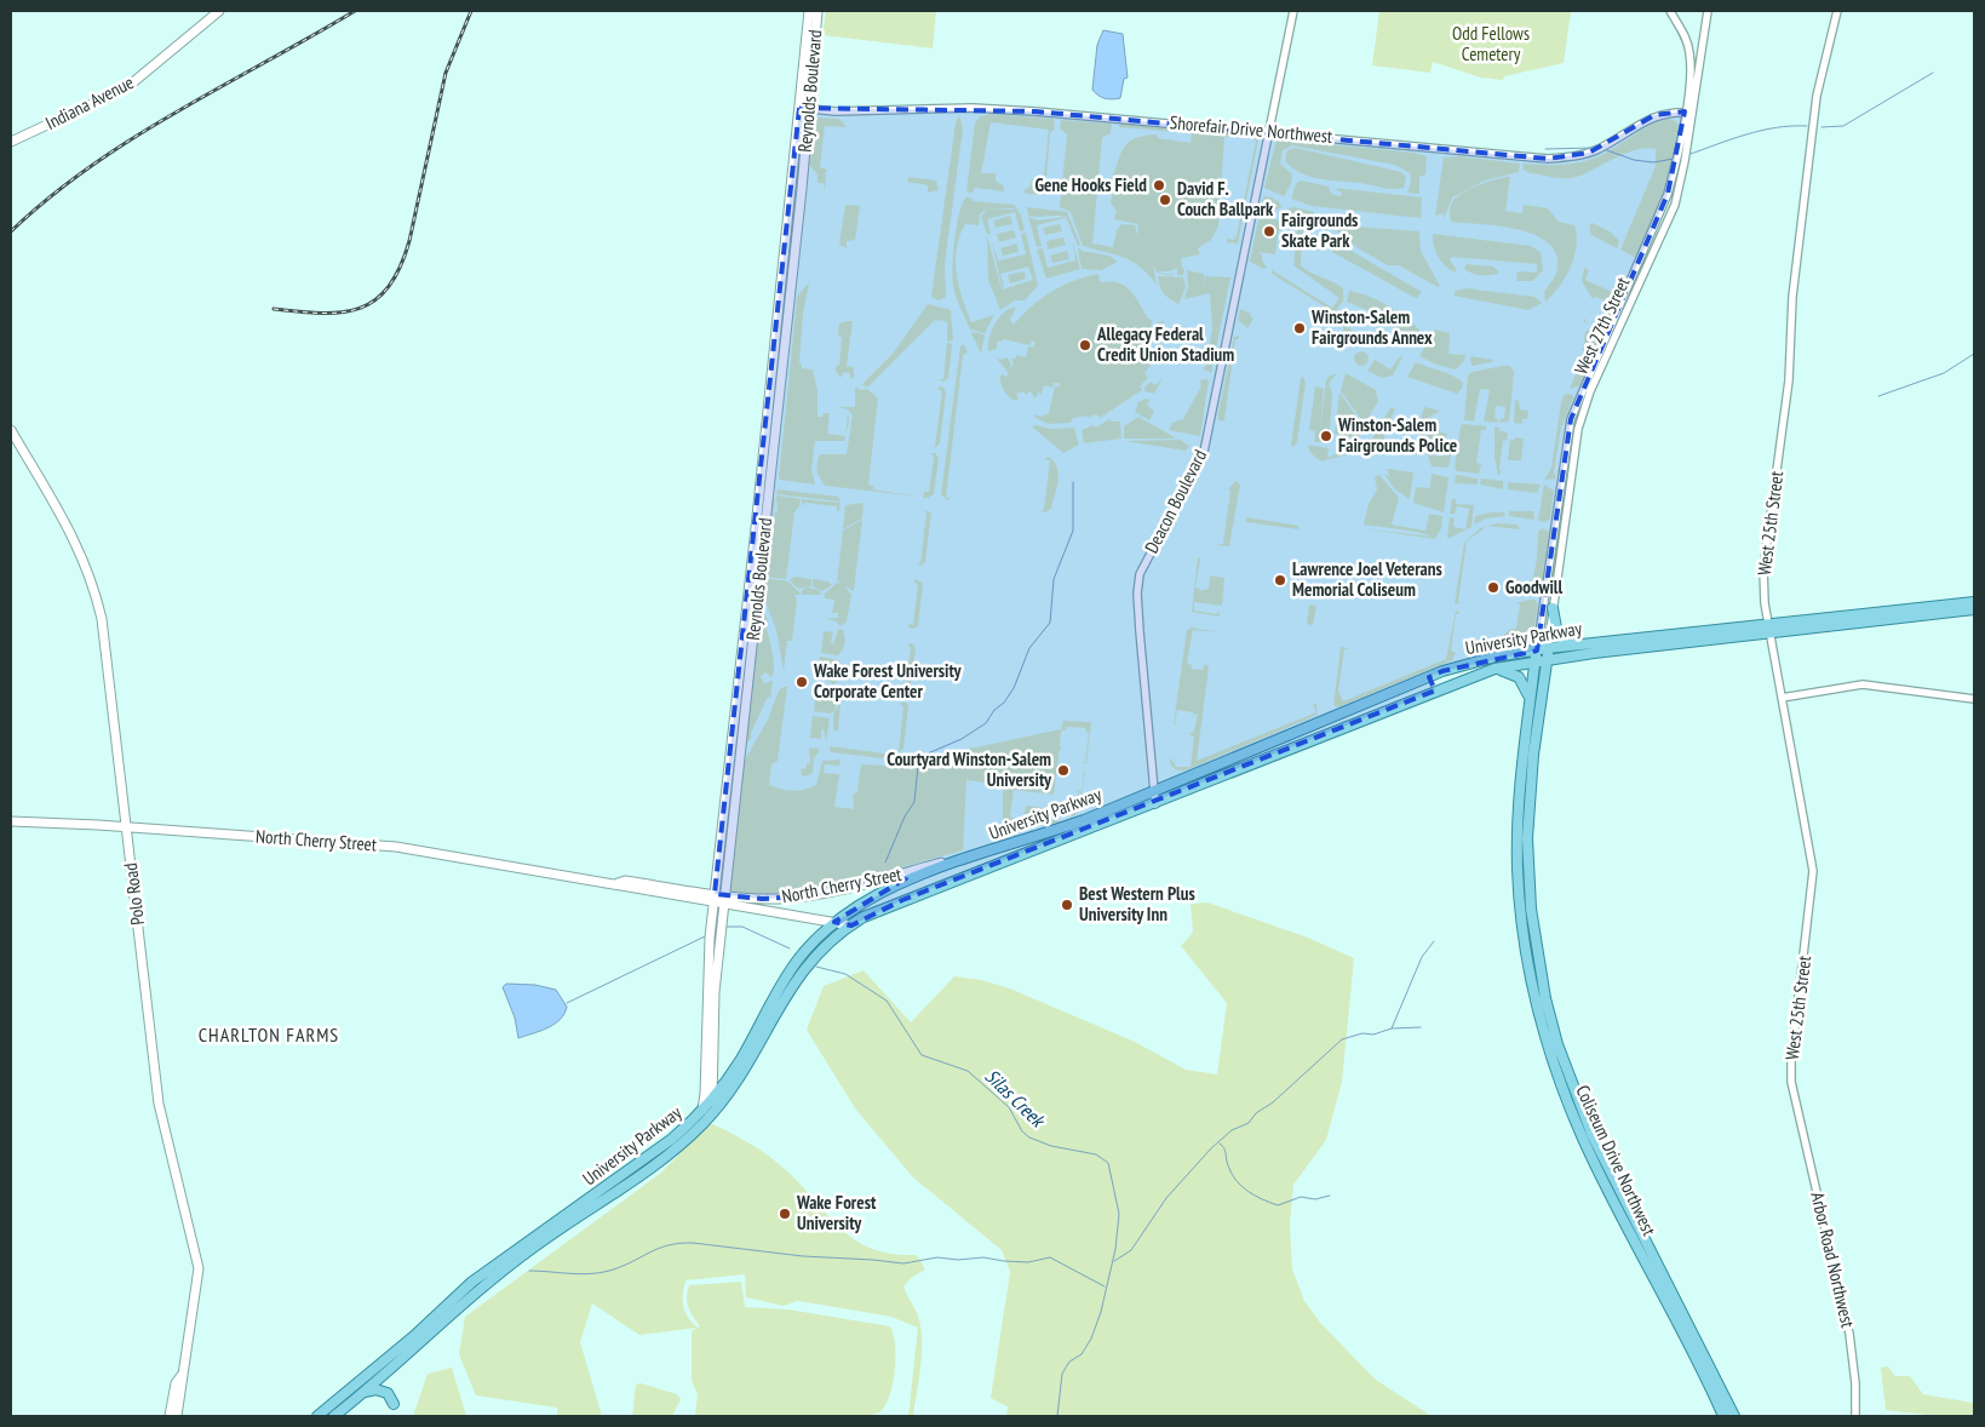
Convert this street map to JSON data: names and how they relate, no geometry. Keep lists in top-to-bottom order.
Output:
{
  "streets": {
    "main road": [
      "Reynolds Boulevard",
      "Indiana Avenue",
      "West 27th Street",
      "University Parkway",
      "North Cherry Street",
      "Polo Road",
      "Coliseum Drive Northwest"
    ],
    "street": [
      "Shorefair Drive Northwest",
      "Deacon Boulevard",
      "West 25th Street",
      "Arbor Road Northwest"
    ]
  },
  "crossings": [
    ["Reynolds Boulevard", "Shorefair Drive Northwest"],
    ["Reynolds Boulevard", "University Parkway"],
    ["Reynolds Boulevard", "North Cherry Street"],
    ["Shorefair Drive Northwest", "West 27th Street"],
    ["Shorefair Drive Northwest", "Deacon Boulevard"],
    ["West 27th Street", "University Parkway"],
    ["West 27th Street", "Coliseum Drive Northwest"],
    ["Deacon Boulevard", "University Parkway"],
    ["West 25th Street", "University Parkway"],
    ["West 25th Street", "Arbor Road Northwest"],
    ["University Parkway", "North Cherry Street"],
    ["University Parkway", "Coliseum Drive Northwest"],
    ["North Cherry Street", "Polo Road"]
  ],
  "districts": ["CHARLTON FARMS"],
  "water": ["Silas Creek"],
  "parks": ["Odd Fellows Cemetery"],
  "places": [
    "Gene Hooks Field",
    "David F. Couch Ballpark",
    "Fairgrounds Skate Park",
    "Winston-Salem Fairgrounds Annex",
    "Allegacy Federal Credit Union Stadium",
    "Winston-Salem Fairgrounds Police",
    "Lawrence Joel Veterans Memorial Coliseum",
    "Goodwill",
    "Wake Forest University Corporate Center",
    "Courtyard Winston-Salem University",
    "Best Western Plus University Inn",
    "Wake Forest University"
  ]
}
